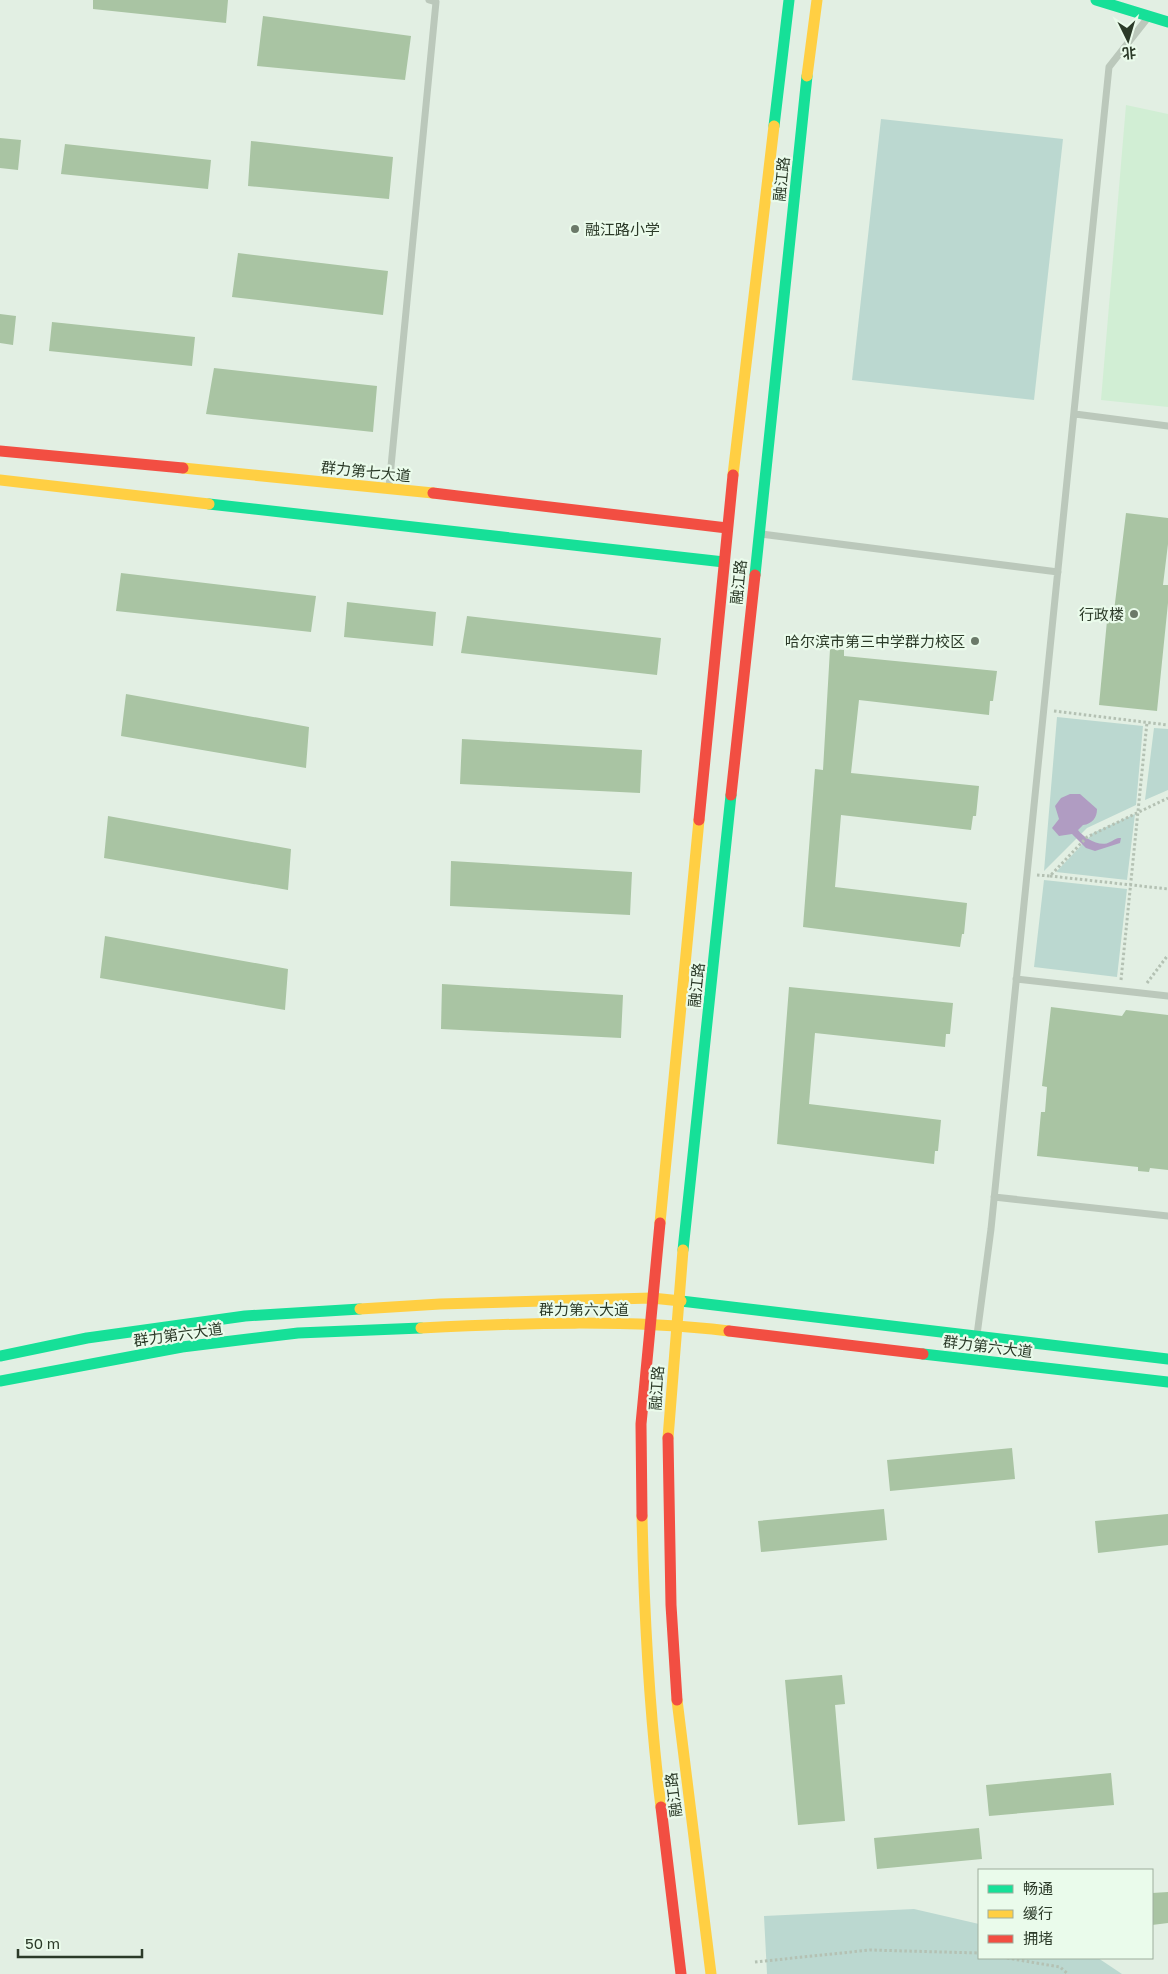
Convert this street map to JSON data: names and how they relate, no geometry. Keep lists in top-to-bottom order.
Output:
{
  "streets": {
    "main road": ["融江路", "群力第七大道", "群力第六大道"]
  },
  "crossings": [
    ["融江路", "群力第七大道"],
    ["融江路", "群力第六大道"]
  ],
  "places": ["融江路小学", "行政楼", "哈尔滨市第三中学群力校区"],
  "legend": ["畅通", "缓行", "拥堵"],
  "scale_bar": "50 m",
  "north": "bottom"
}
